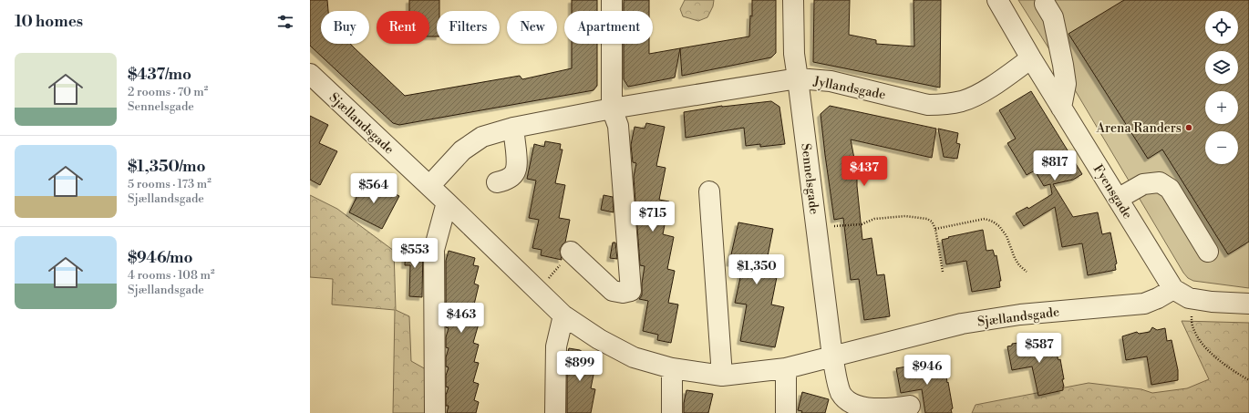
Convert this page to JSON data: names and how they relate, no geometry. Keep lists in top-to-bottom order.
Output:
{
  "streets": {
    "street": [
      "Jyllandsgade",
      "Sjællandsgade",
      "Sennelsgade",
      "Fyensgade"
    ]
  },
  "crossings": [
    ["Jyllandsgade", "Sjællandsgade"],
    ["Jyllandsgade", "Sennelsgade"],
    ["Jyllandsgade", "Fyensgade"],
    ["Sjællandsgade", "Sennelsgade"],
    ["Sjællandsgade", "Fyensgade"]
  ],
  "places": ["Arena Randers"],
  "page": {
    "heading": "10 homes",
    "map_buttons": ["+", "−"],
    "chip": [
      "Buy",
      "Rent",
      "Filters",
      "New",
      "Apartment"
    ],
    "list": [
      {
        "name": "$437/mo",
        "note": "2 rooms · 70 m² · Sennelsgade"
      },
      {
        "name": "$1,350/mo",
        "note": "5 rooms · 173 m² · Sjællandsgade"
      },
      {
        "name": "$946/mo",
        "note": "4 rooms · 108 m² · Sjællandsgade"
      }
    ],
    "price": [
      "$817",
      "$437",
      "$564",
      "$715",
      "$553",
      "$1,350",
      "$463",
      "$587",
      "$899",
      "$946"
    ]
  }
}
